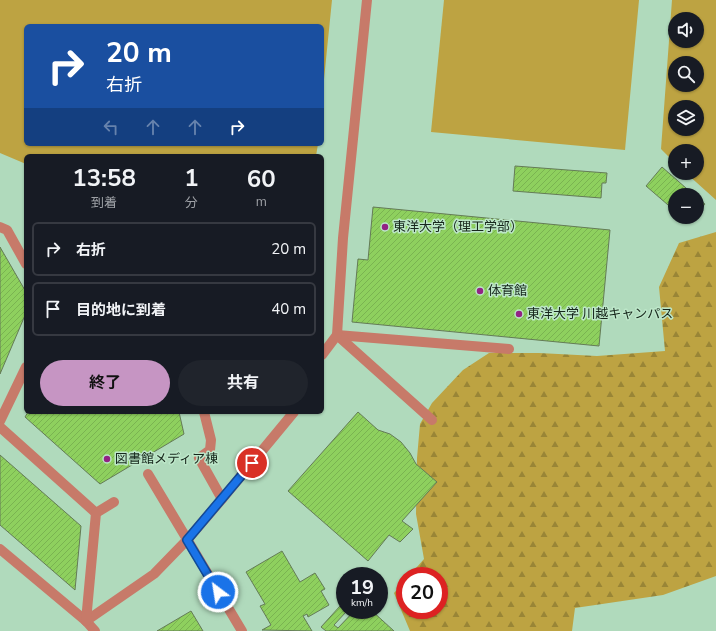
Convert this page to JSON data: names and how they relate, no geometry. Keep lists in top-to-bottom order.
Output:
{
  "places": [
    "東洋大学（理工学部）",
    "体育館",
    "東洋大学 川越キャンパス",
    "図書館メディア棟"
  ],
  "page": {
    "map_buttons": ["+", "−"],
    "turn": ["20 m", "右折"],
    "eta": [
      "13:58",
      "到着",
      "1",
      "分",
      "60",
      "m"
    ],
    "list": [
      {
        "name": "右折",
        "value": "20 m"
      },
      {
        "name": "目的地に到着",
        "value": "40 m"
      }
    ],
    "buttons": ["終了", "共有"],
    "speed": "19 km/h",
    "limit": "20"
  }
}
